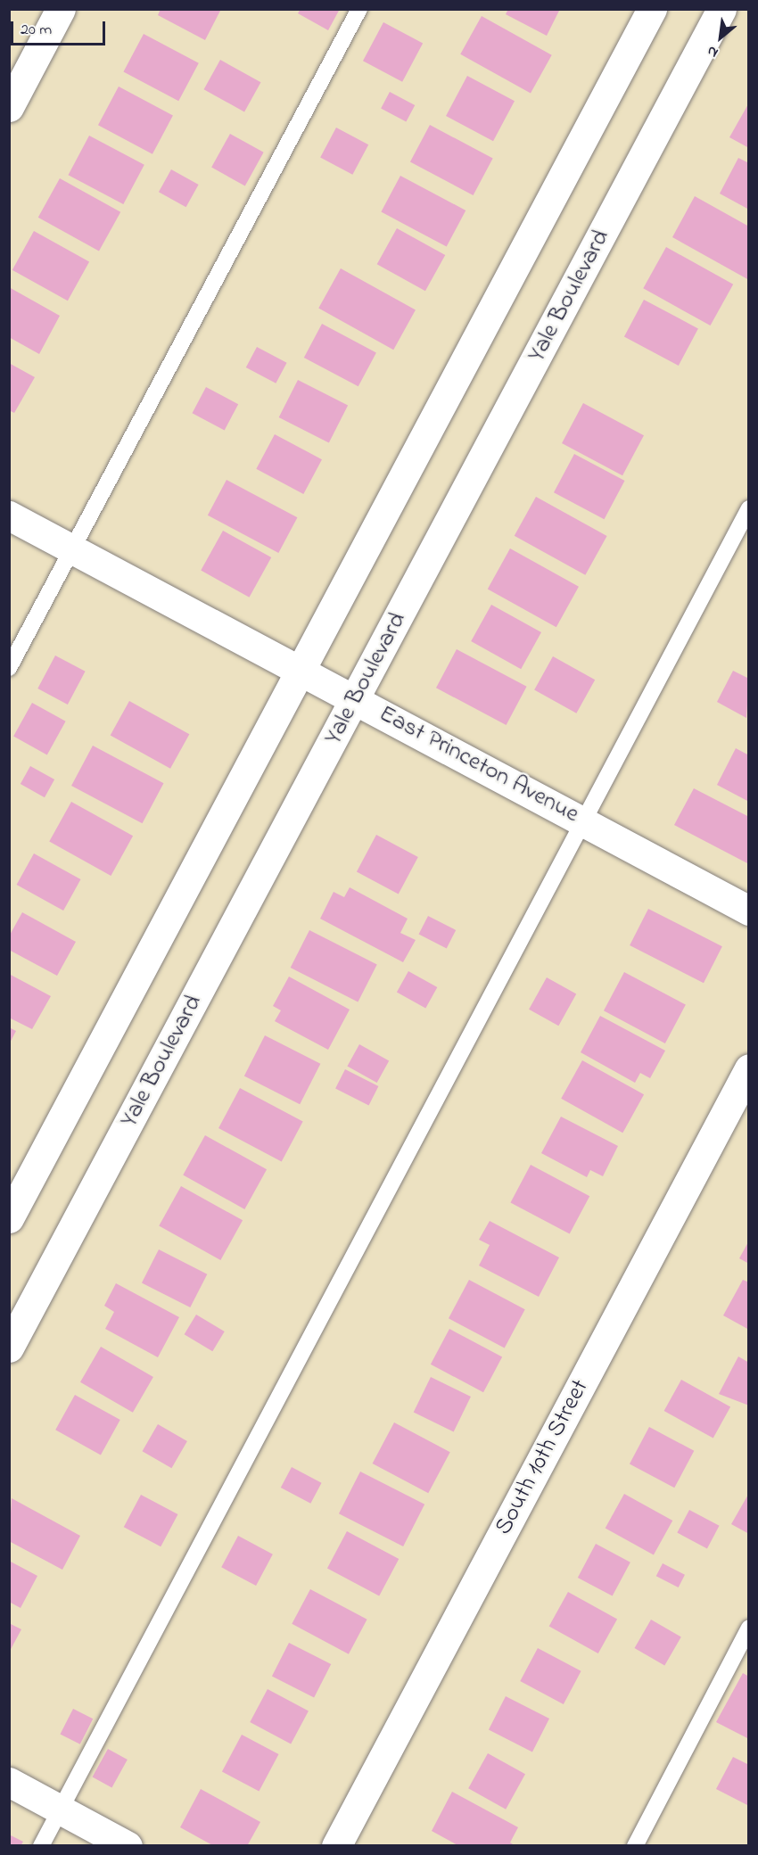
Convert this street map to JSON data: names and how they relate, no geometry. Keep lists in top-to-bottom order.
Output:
{
  "streets": {
    "street": ["Yale Boulevard", "East Princeton Avenue", "South 10th Street"]
  },
  "crossings": [
    ["Yale Boulevard", "East Princeton Avenue"]
  ],
  "scale_bar": "20 m",
  "north": "bottom left"
}
